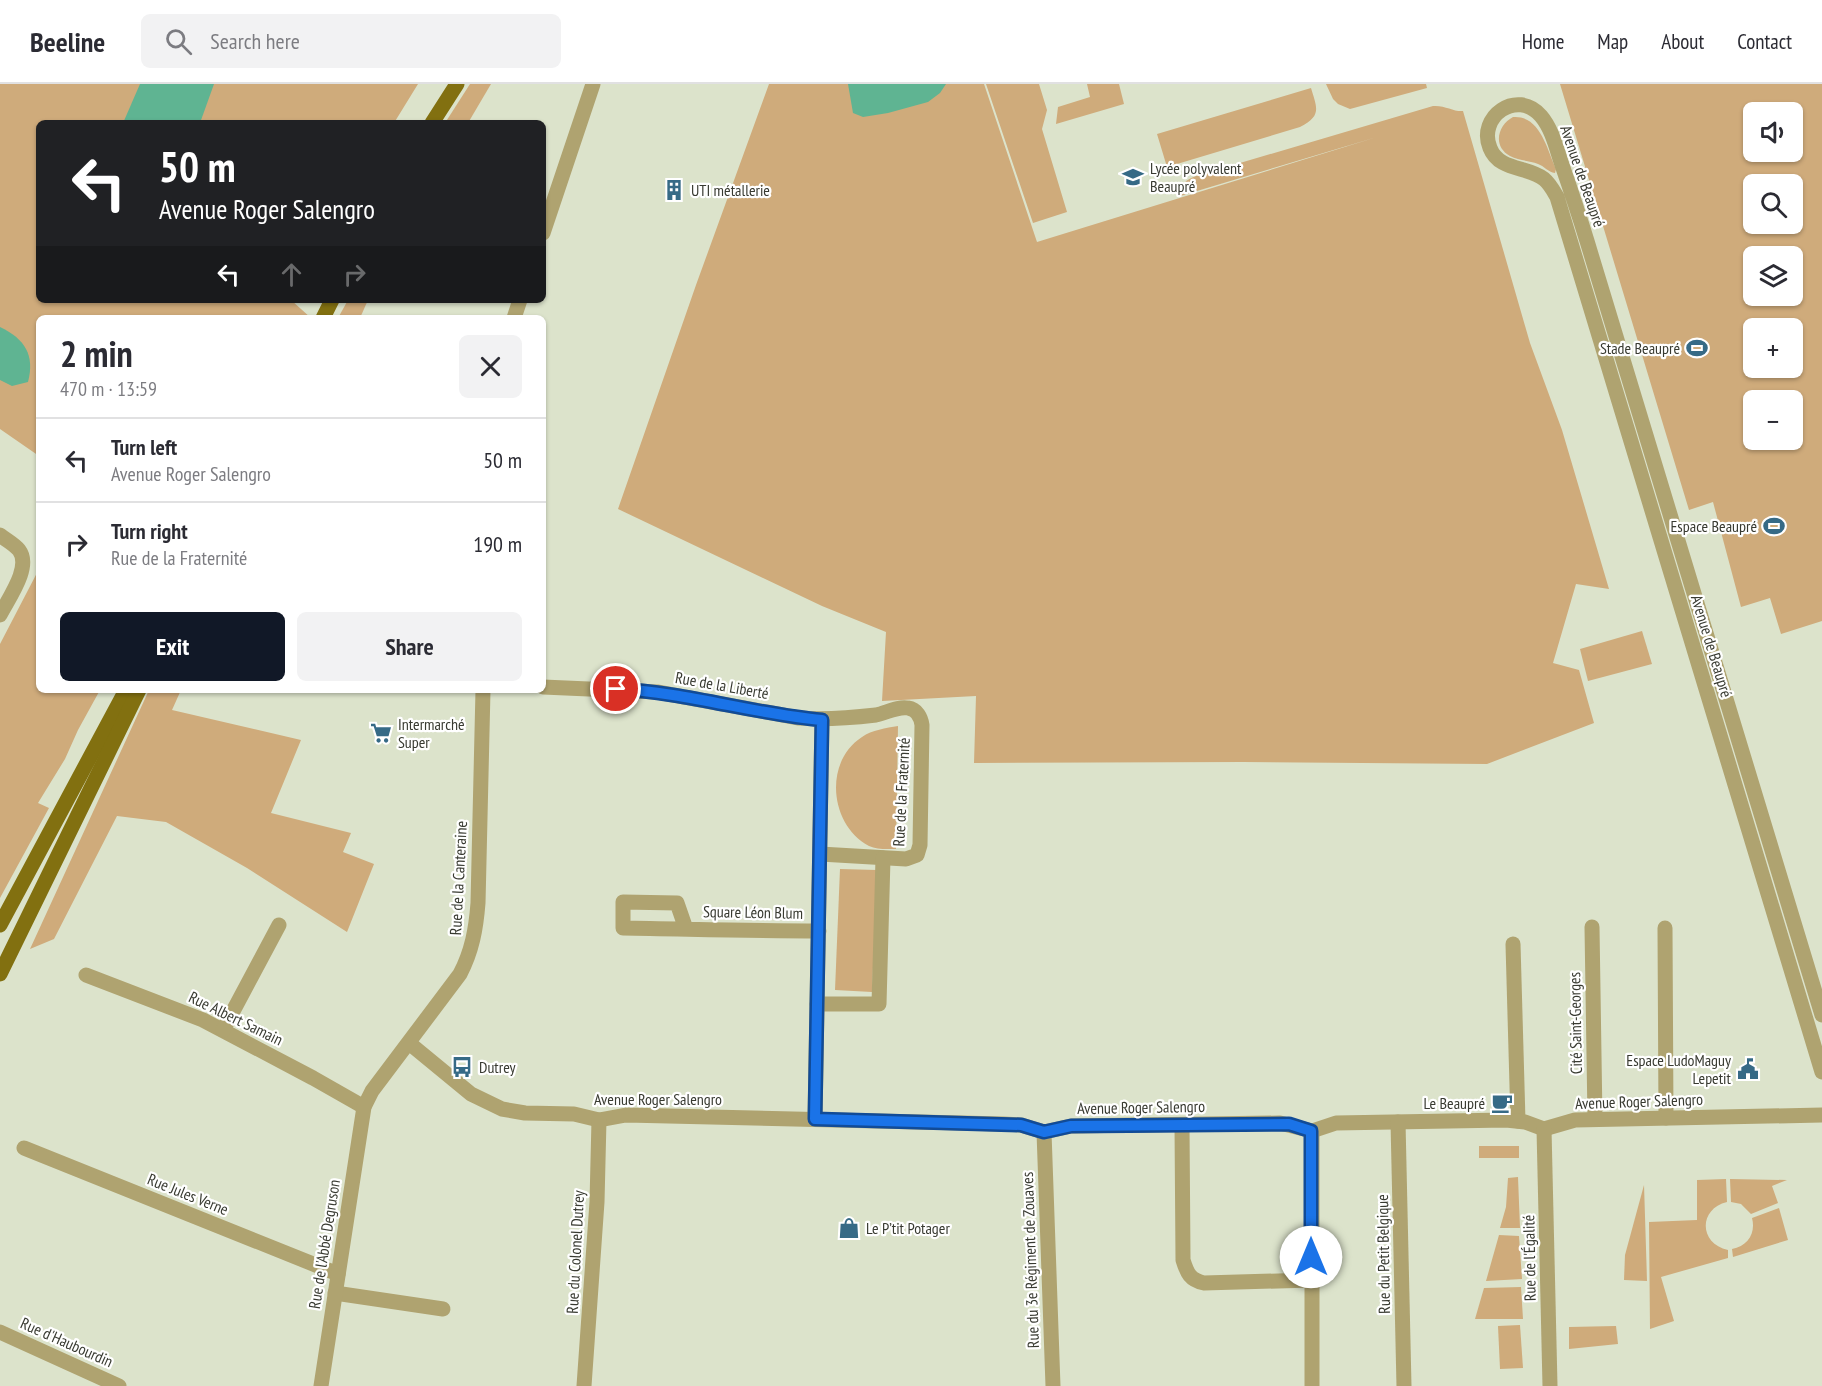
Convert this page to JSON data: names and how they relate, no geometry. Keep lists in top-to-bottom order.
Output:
{
  "streets": {
    "street": [
      "Avenue de Beaupré",
      "Rue de la Liberté",
      "Rue de la Fraternité",
      "Rue de la Canteraine",
      "Square Léon Blum",
      "Rue Albert Samain",
      "Cité Saint-Georges",
      "Avenue Roger Salengro",
      "Rue Jules Verne",
      "Rue de l'Abbé Degruson",
      "Rue du Colonel Dutrey",
      "Rue du Petit Belgique",
      "Rue de l'Égalité",
      "Rue du 3e Régiment de Zouaves",
      "Rue d'Haubourdin"
    ]
  },
  "crossings": [
    ["Rue de la Liberté", "Rue de la Fraternité"],
    ["Rue de la Canteraine", "Rue Albert Samain"],
    ["Rue de la Canteraine", "Avenue Roger Salengro"],
    ["Rue de la Canteraine", "Rue de l'Abbé Degruson"],
    ["Rue Albert Samain", "Rue de l'Abbé Degruson"],
    ["Cité Saint-Georges", "Avenue Roger Salengro"],
    ["Avenue Roger Salengro", "Rue du Colonel Dutrey"],
    ["Avenue Roger Salengro", "Rue de l'Égalité"],
    ["Avenue Roger Salengro", "Rue du 3e Régiment de Zouaves"],
    ["Rue Jules Verne", "Rue de l'Abbé Degruson"]
  ],
  "places": {
    "school or university": ["Lycée polyvalent Beaupré"],
    "building": ["UTI métallerie"],
    "sports": ["Stade Beaupré", "Espace Beaupré"],
    "supermarket": ["Intermarché Super"],
    "bus stop": ["Dutrey"],
    "public building": ["Espace LudoMaguy Lepetit"],
    "cafe": ["Le Beaupré"],
    "shop": ["Le P’tit Potager"]
  },
  "page": {
    "header": "Beeline",
    "search": "Search here",
    "nav": [
      "Home",
      "Map",
      "About",
      "Contact"
    ],
    "map_buttons": ["+", "−"],
    "turn": ["50 m", "Avenue Roger Salengro"],
    "heading": ["2 min", "470 m · 13:59"],
    "list": [
      {
        "name": "Turn left",
        "note": "Avenue Roger Salengro",
        "value": "50 m"
      },
      {
        "name": "Turn right",
        "note": "Rue de la Fraternité",
        "value": "190 m"
      }
    ],
    "buttons": ["Exit", "Share"]
  }
}
